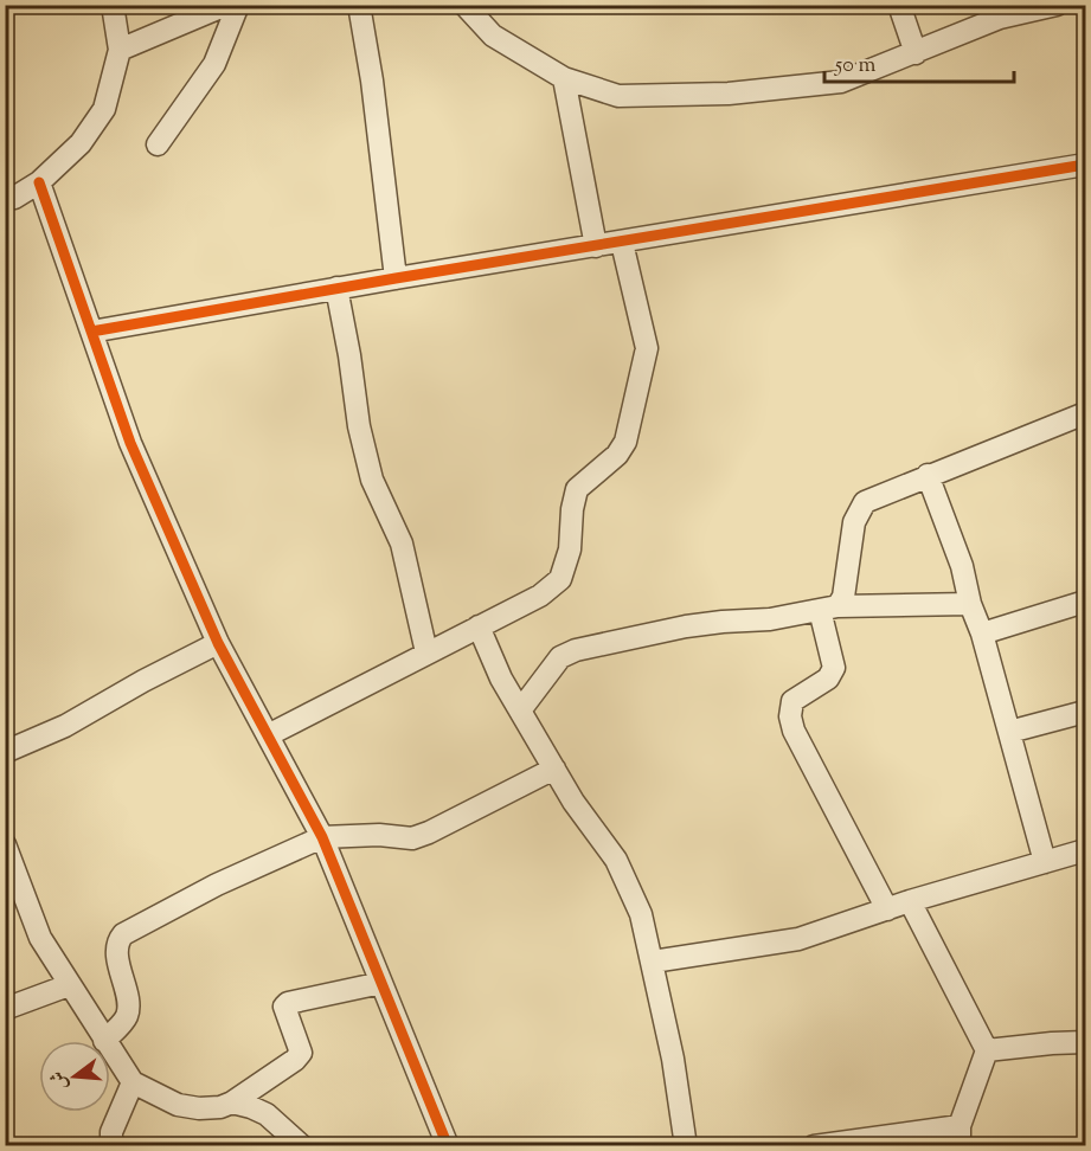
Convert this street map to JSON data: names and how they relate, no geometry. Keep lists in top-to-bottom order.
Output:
{
  "scale_bar": "50 m",
  "north": "left"
}
